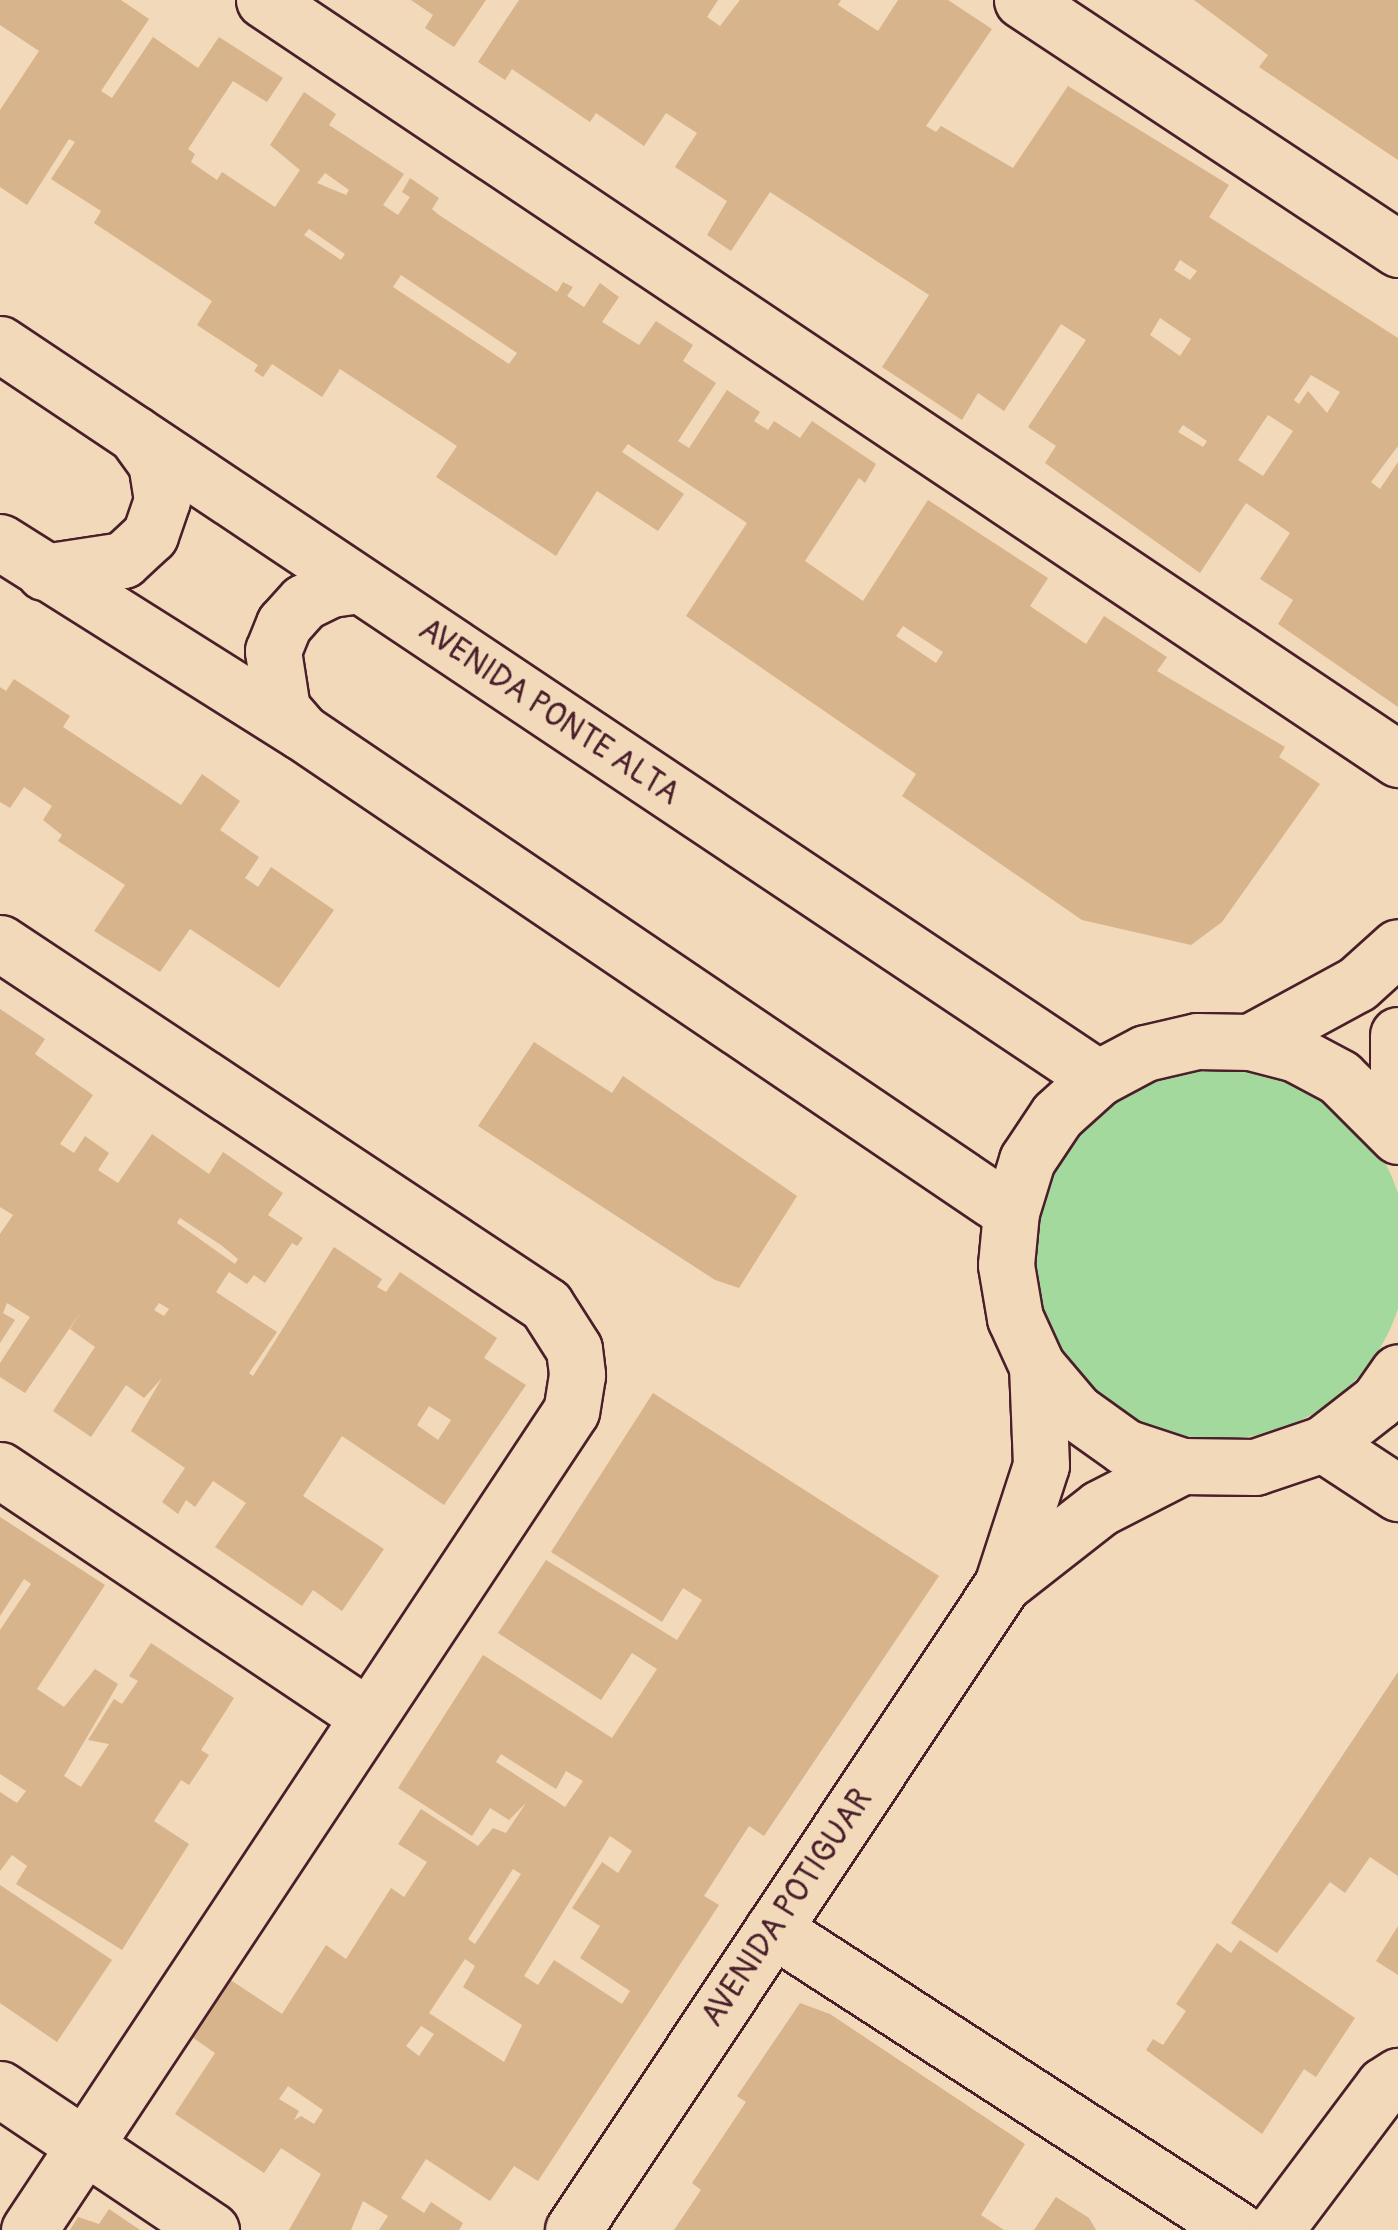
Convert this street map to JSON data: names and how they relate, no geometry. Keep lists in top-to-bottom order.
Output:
{
  "streets": {
    "street": ["AVENIDA PONTE ALTA", "AVENIDA POTIGUAR"]
  },
  "crossings": [
    ["AVENIDA PONTE ALTA", "AVENIDA POTIGUAR"]
  ]
}
